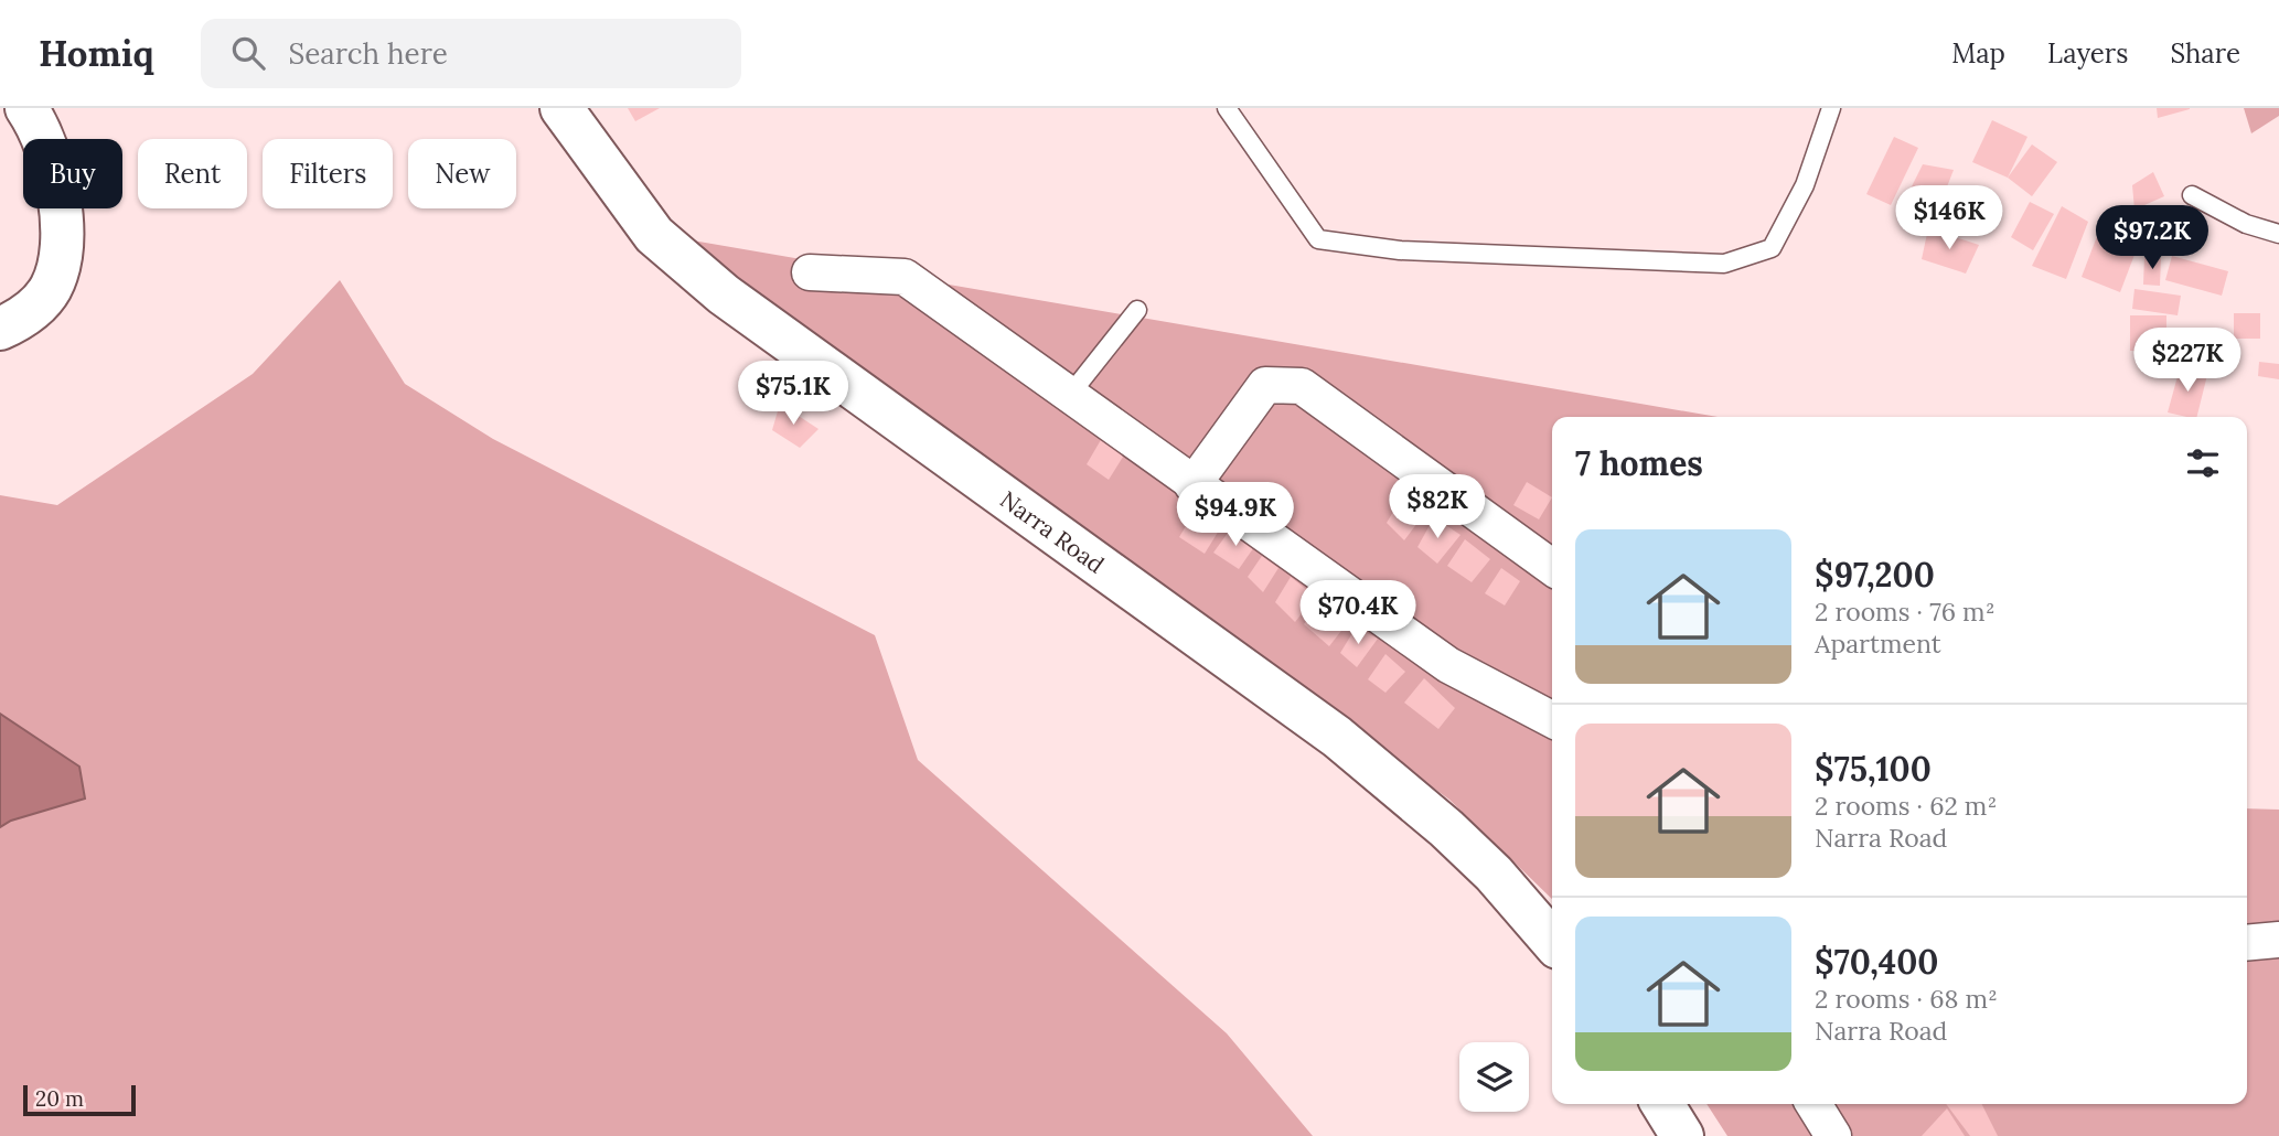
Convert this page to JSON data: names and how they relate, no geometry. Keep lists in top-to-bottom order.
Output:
{
  "streets": {
    "street": ["Narra Road"]
  },
  "scale_bar": "20 m",
  "page": {
    "header": "Homiq",
    "search": "Search here",
    "nav": ["Map", "Layers", "Share"],
    "chip": [
      "Buy",
      "Rent",
      "Filters",
      "New"
    ],
    "price": [
      "$146K",
      "$97.2K",
      "$227K",
      "$75.1K",
      "$82K",
      "$94.9K",
      "$70.4K"
    ],
    "heading": "7 homes",
    "list": [
      {
        "name": "$97,200",
        "note": "2 rooms · 76 m² · Apartment"
      },
      {
        "name": "$75,100",
        "note": "2 rooms · 62 m² · Narra Road"
      },
      {
        "name": "$70,400",
        "note": "2 rooms · 68 m² · Narra Road"
      }
    ],
    "scale": "20 m"
  }
}
